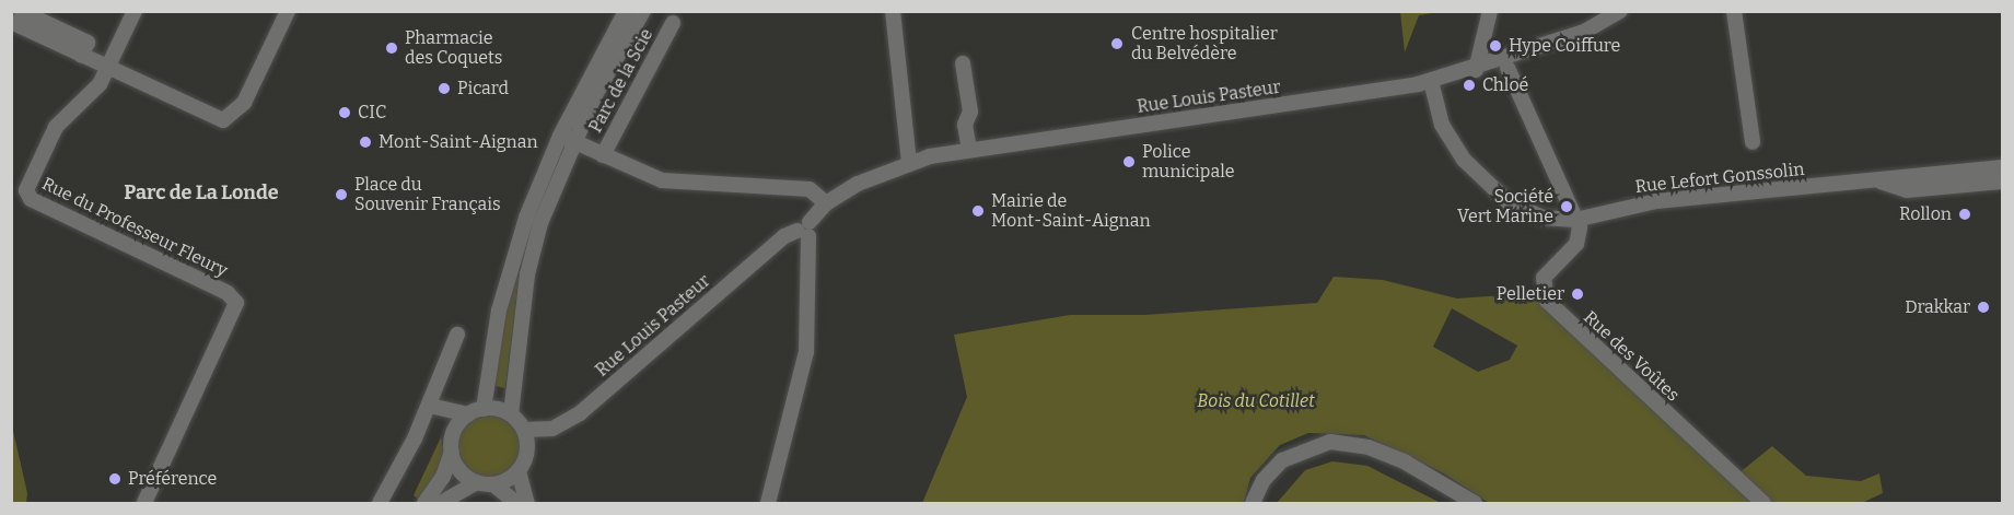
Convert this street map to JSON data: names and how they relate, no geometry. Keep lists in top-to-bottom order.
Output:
{
  "streets": {
    "street": [
      "Parc de la Scie",
      "Rue Louis Pasteur",
      "Rue Lefort Gonssolin",
      "Rue du Professeur Fleury",
      "Rue des Voûtes"
    ]
  },
  "crossings": [
    ["Rue Louis Pasteur", "Rue Lefort Gonssolin"],
    ["Rue Lefort Gonssolin", "Rue des Voûtes"]
  ],
  "districts": ["Parc de La Londe"],
  "parks": ["Bois du Cotillet"],
  "places": [
    "Centre hospitalier du Belvédère",
    "Hype Coiffure",
    "Pharmacie des Coquets",
    "Chloé",
    "Picard",
    "CIC",
    "Mont-Saint-Aignan",
    "Police municipale",
    "Place du Souvenir Français",
    "Société Vert Marine",
    "Mairie de Mont-Saint-Aignan",
    "Rollon",
    "Pelletier",
    "Drakkar",
    "Préférence"
  ]
}
